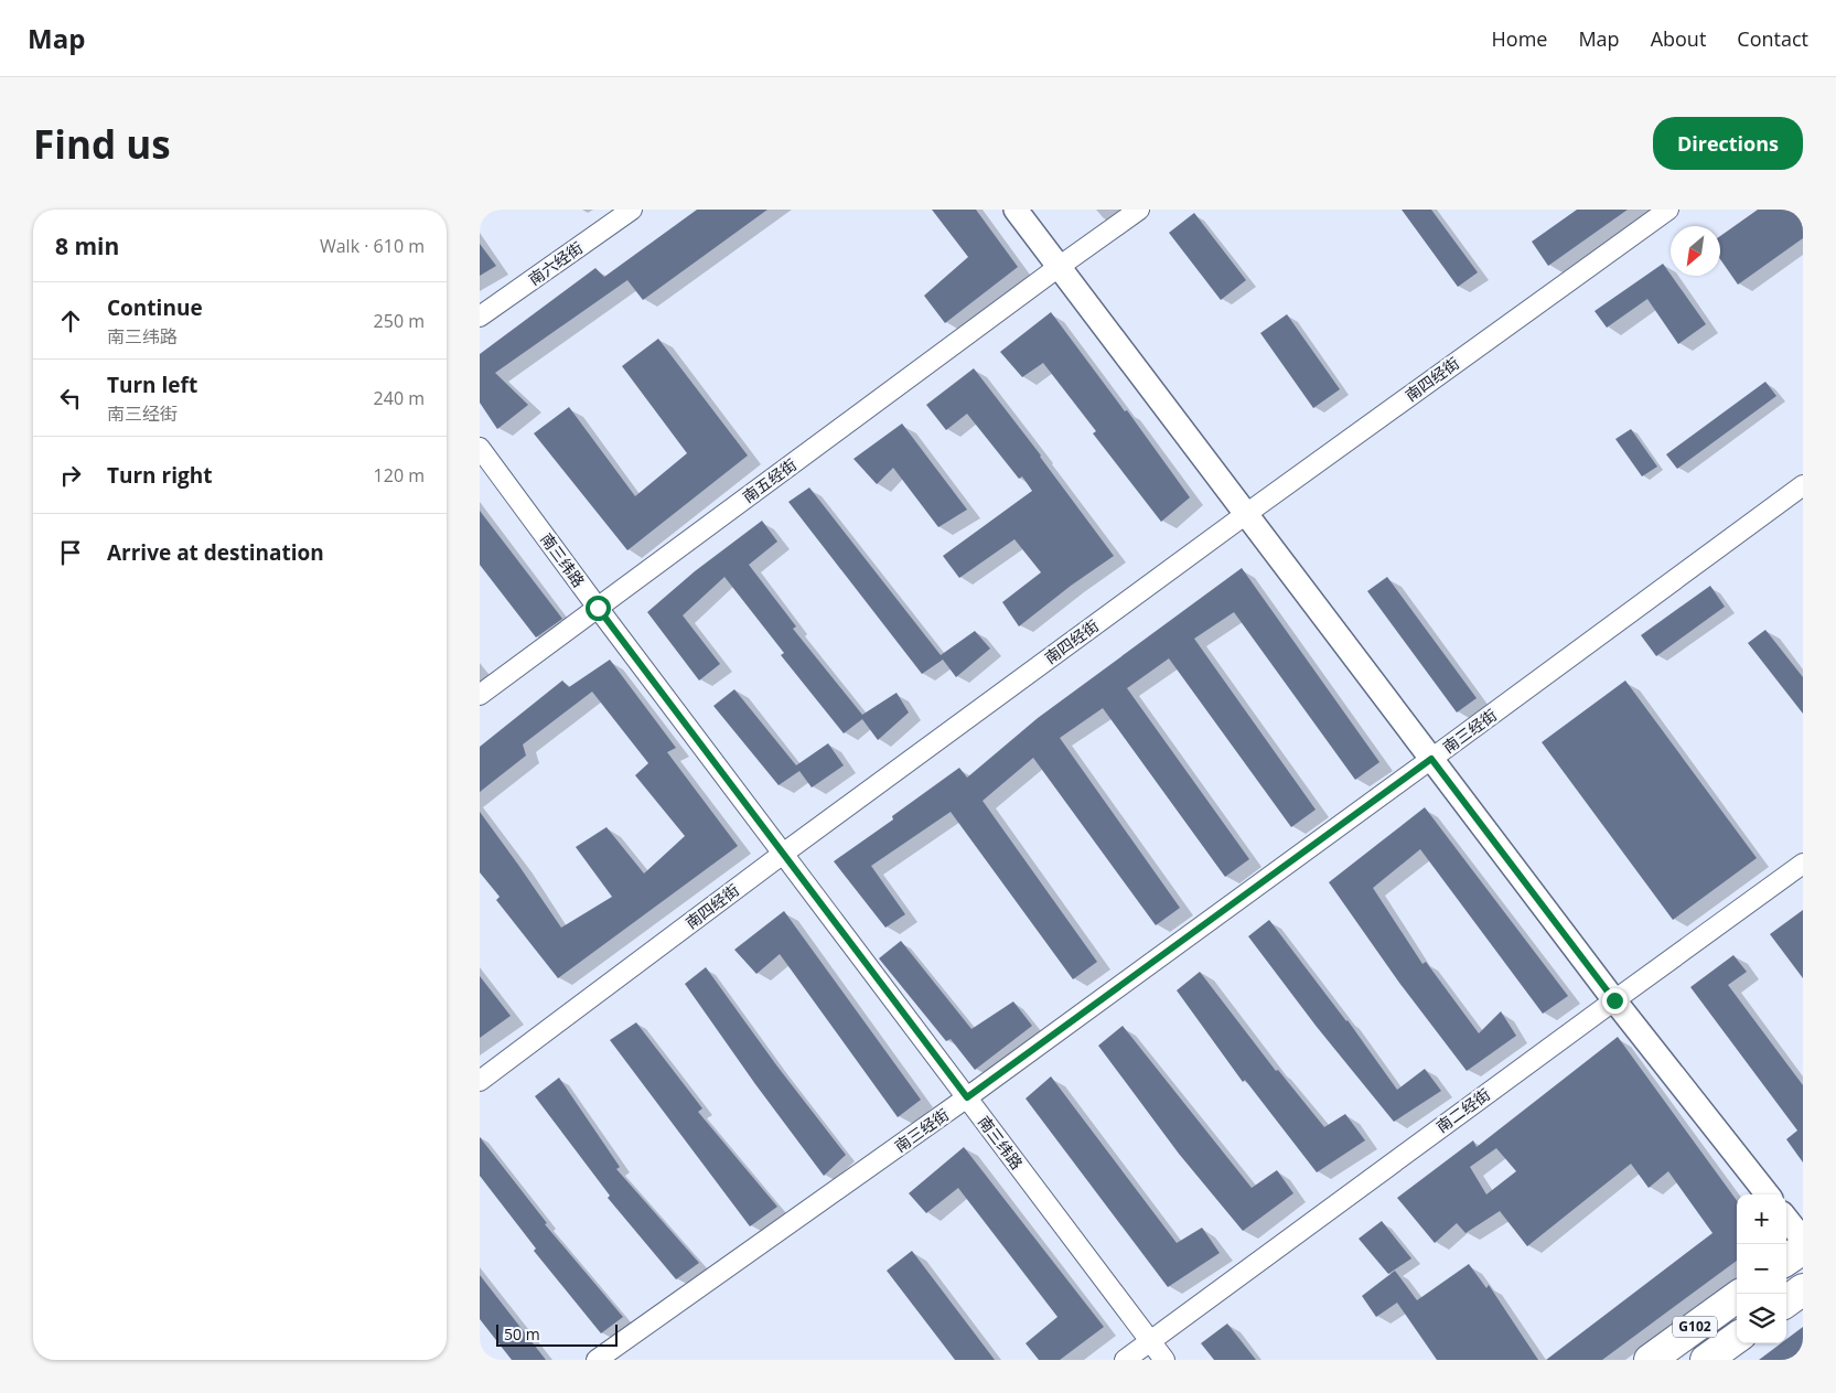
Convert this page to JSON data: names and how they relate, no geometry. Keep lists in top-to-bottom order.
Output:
{
  "streets": {
    "highway": ["G102"],
    "street": [
      "南六经街",
      "南四经街",
      "南五经街",
      "南三纬路",
      "南三经街",
      "南二经街"
    ]
  },
  "crossings": [
    ["南四经街", "南三纬路"],
    ["南五经街", "南三纬路"],
    ["南三纬路", "南三经街"],
    ["南三纬路", "南二经街"]
  ],
  "scale_bar": "50 m",
  "north": "bottom left",
  "page": {
    "header": "Map",
    "nav": [
      "Home",
      "Map",
      "About",
      "Contact"
    ],
    "buttons": "Directions",
    "title": "Find us",
    "heading": ["8 min", "Walk · 610 m"],
    "list": [
      ["Continue", "南三纬路", "250 m"],
      ["Turn left", "南三经街", "240 m"],
      ["Turn right", "120 m"],
      "Arrive at destination"
    ],
    "map_buttons": ["+", "−"],
    "scale": "50 m"
  }
}
